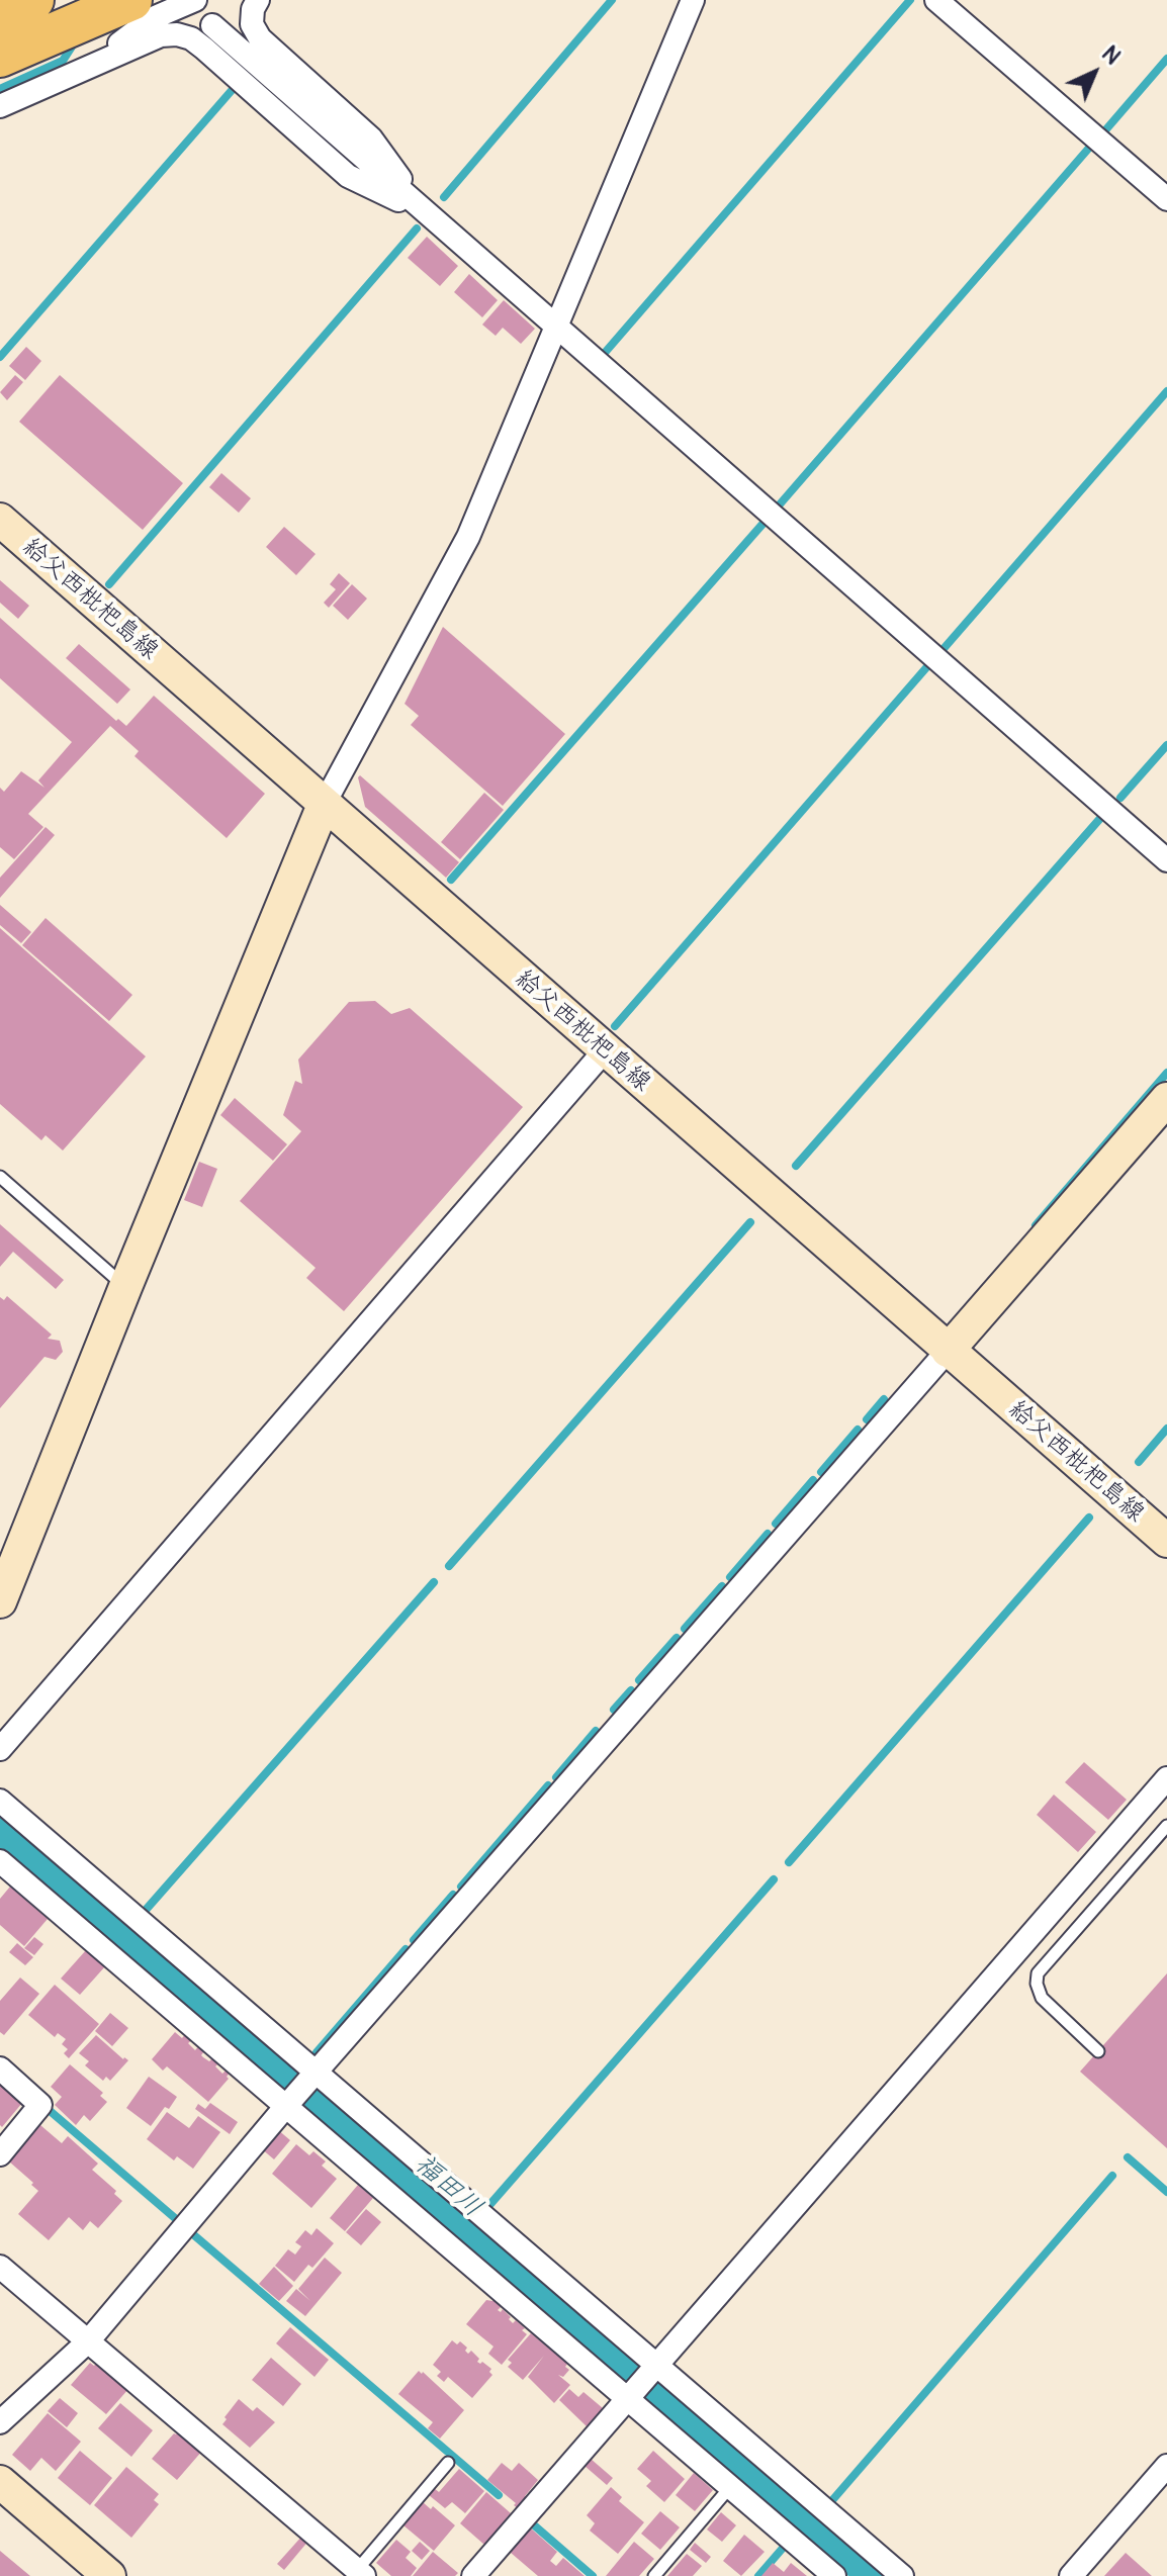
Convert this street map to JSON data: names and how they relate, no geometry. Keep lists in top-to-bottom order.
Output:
{
  "streets": {
    "main road": ["給父西枇杷島線"]
  },
  "water": ["福田川"],
  "north": "top right"
}
